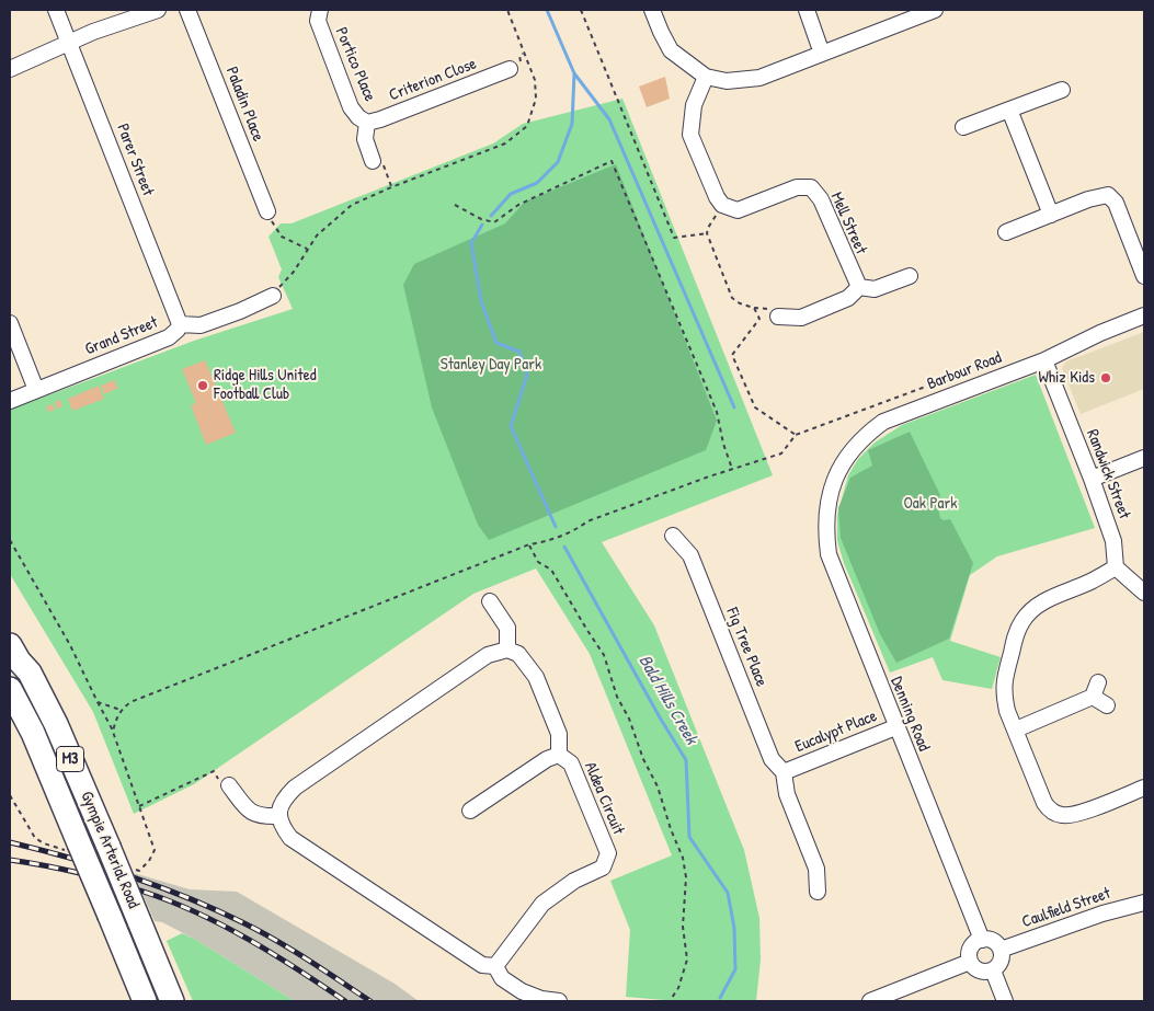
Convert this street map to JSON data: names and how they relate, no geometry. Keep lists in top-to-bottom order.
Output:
{
  "streets": {
    "highway": ["M3", "Gympie Arterial Road"],
    "street": [
      "Portico Place",
      "Criterion Close",
      "Paladin Place",
      "Parer Street",
      "Mell Street",
      "Grand Street",
      "Barbour Road",
      "Randwick Street",
      "Fig Tree Place",
      "Denning Road",
      "Eucalypt Place",
      "Aldea Circuit",
      "Caulfield Street"
    ]
  },
  "crossings": [
    ["Portico Place", "Criterion Close"],
    ["Parer Street", "Grand Street"],
    ["Barbour Road", "Randwick Street"],
    ["Barbour Road", "Denning Road"],
    ["Fig Tree Place", "Eucalypt Place"],
    ["Denning Road", "Eucalypt Place"],
    ["Denning Road", "Caulfield Street"]
  ],
  "water": ["Bald Hills Creek"],
  "parks": ["Stanley Day Park", "Oak Park"],
  "places": ["Whiz Kids", "Ridge Hills United Football Club"]
}
